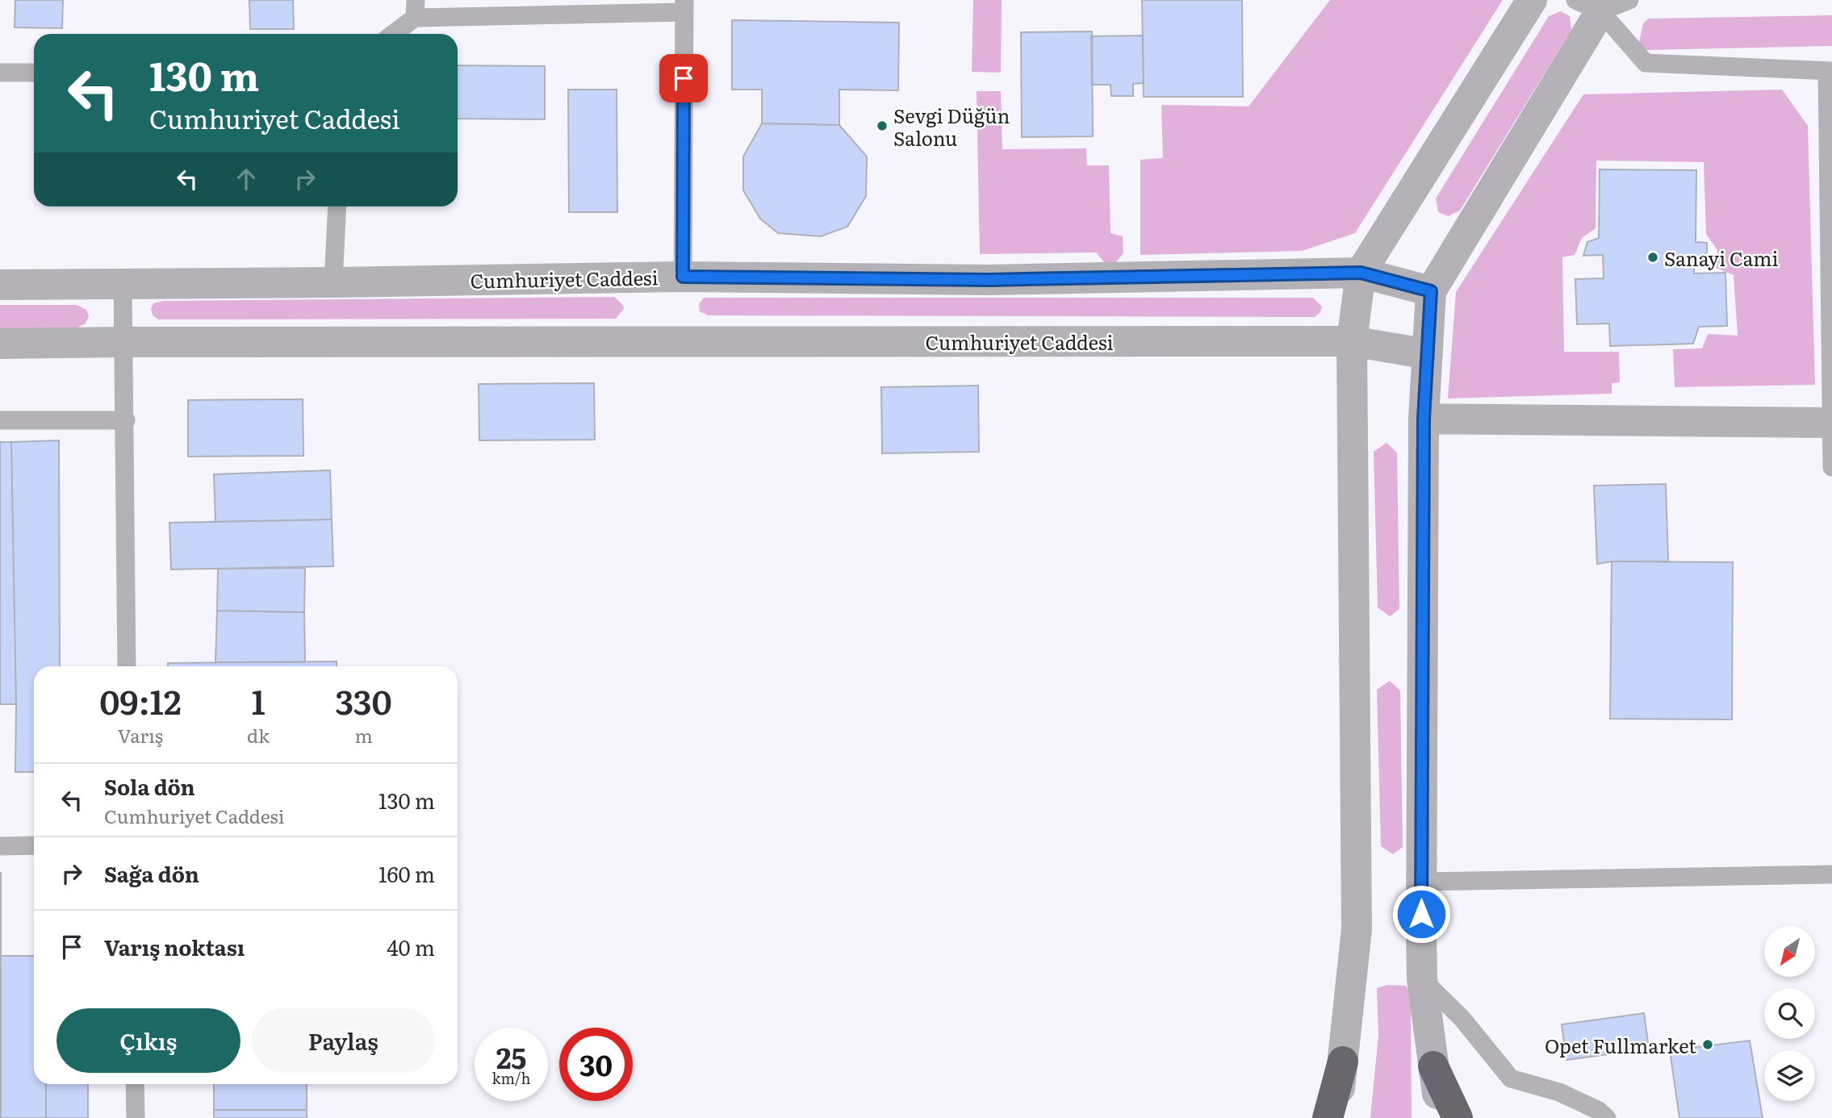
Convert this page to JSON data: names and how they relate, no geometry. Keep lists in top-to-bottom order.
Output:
{
  "streets": {
    "street": ["Cumhuriyet Caddesi"]
  },
  "places": ["Sevgi Düğün Salonu", "Sanayi Cami", "Opet Fullmarket"],
  "north": "bottom left",
  "page": {
    "turn": ["130 m", "Cumhuriyet Caddesi"],
    "eta": [
      "09:12",
      "Varış",
      "1",
      "dk",
      "330",
      "m"
    ],
    "list": [
      {
        "name": "Sola dön",
        "note": "Cumhuriyet Caddesi",
        "value": "130 m"
      },
      {
        "name": "Sağa dön",
        "value": "160 m"
      },
      {
        "name": "Varış noktası",
        "value": "40 m"
      }
    ],
    "buttons": ["Çıkış", "Paylaş"],
    "speed": "25 km/h",
    "limit": "30"
  }
}
